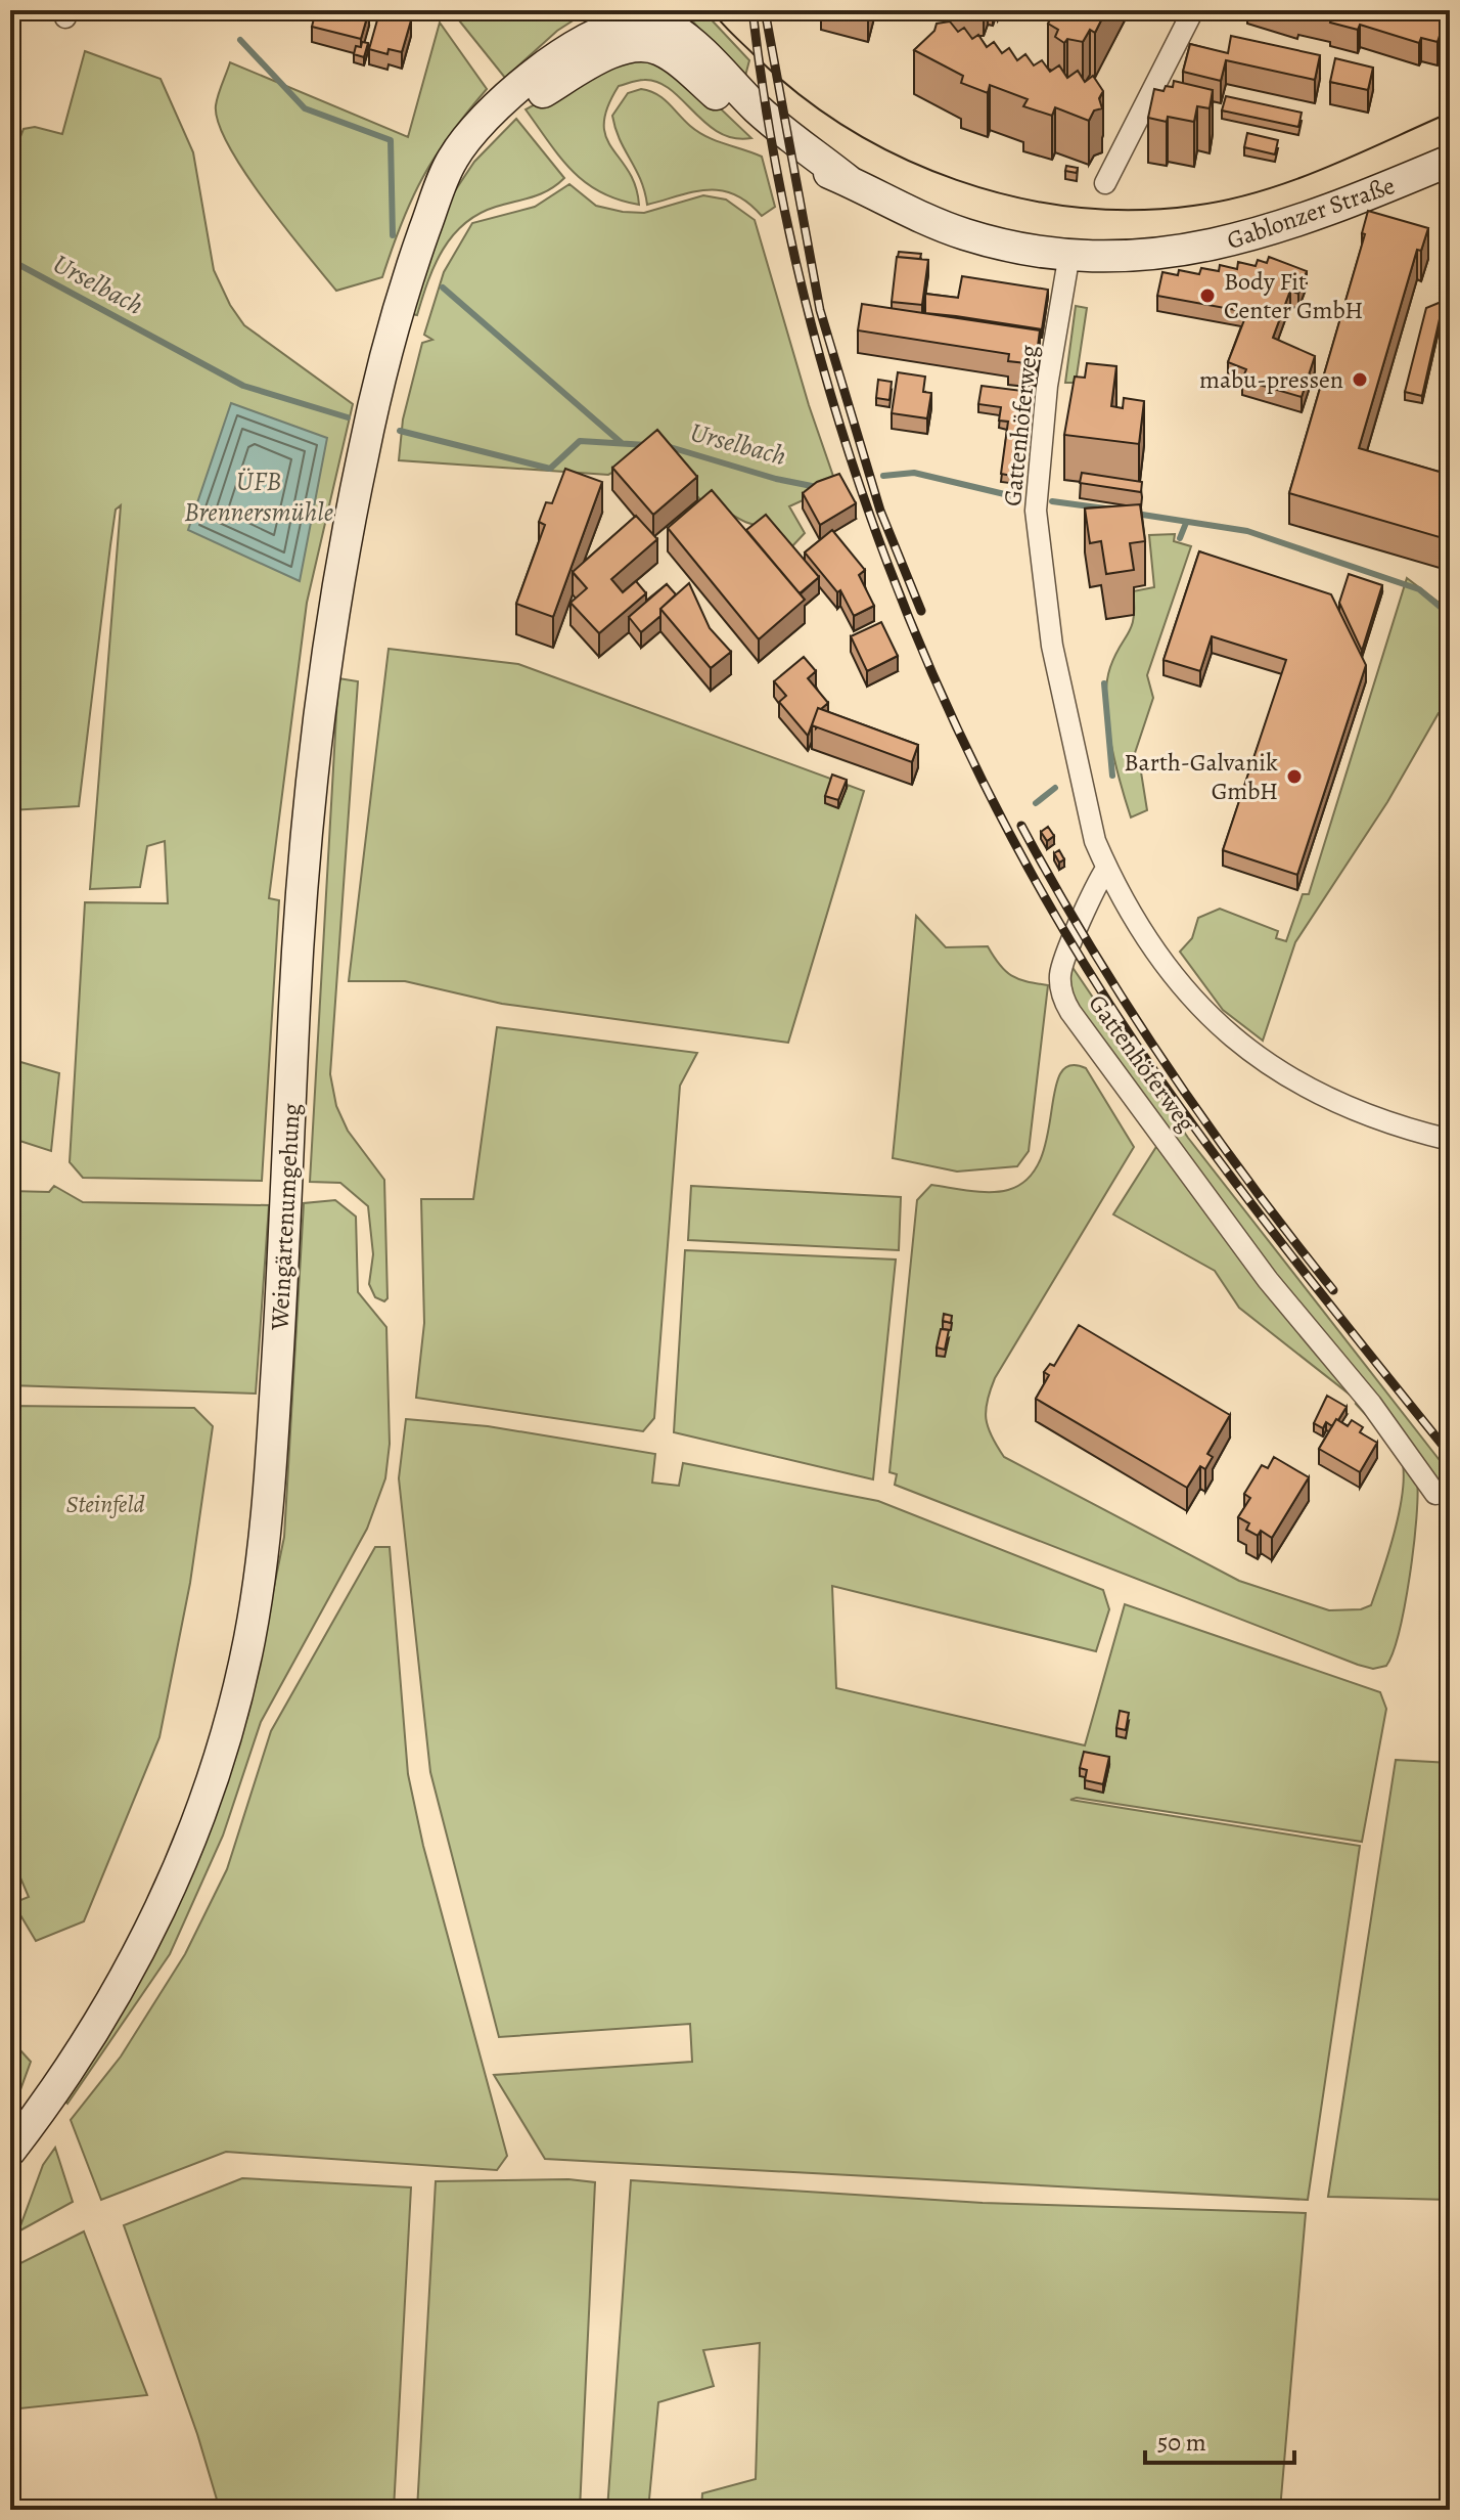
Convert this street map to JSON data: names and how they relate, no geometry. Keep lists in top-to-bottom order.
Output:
{
  "streets": {
    "main road": ["Gablonzer Straße", "Weingärtenumgehung"],
    "street": ["Gattenhöferweg"]
  },
  "crossings": [
    ["Gablonzer Straße", "Gattenhöferweg"],
    ["Gablonzer Straße", "Weingärtenumgehung"],
    ["Gattenhöferweg", "Weingärtenumgehung"]
  ],
  "water": ["Urselbach", "ÜFB Brennersmühle"],
  "parks": ["Steinfeld"],
  "places": ["Body Fit Center GmbH", "mabu-pressen", "Barth-Galvanik GmbH"],
  "scale_bar": "50 m"
}
